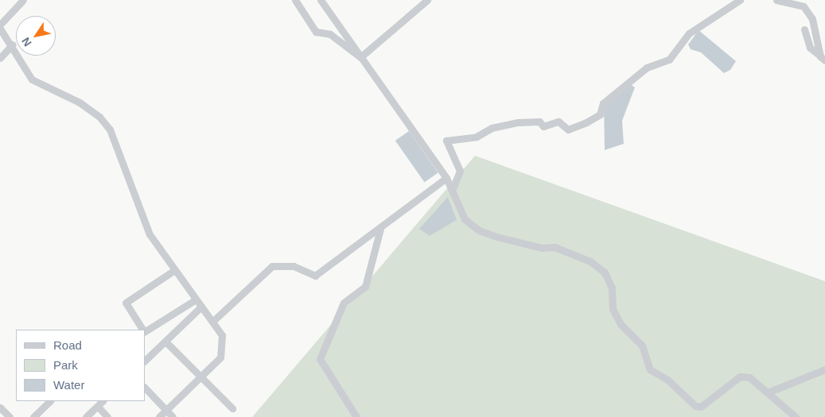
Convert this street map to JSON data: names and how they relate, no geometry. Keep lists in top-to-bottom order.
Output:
{
  "legend": ["Road", "Park", "Water"],
  "north": "bottom left"
}
